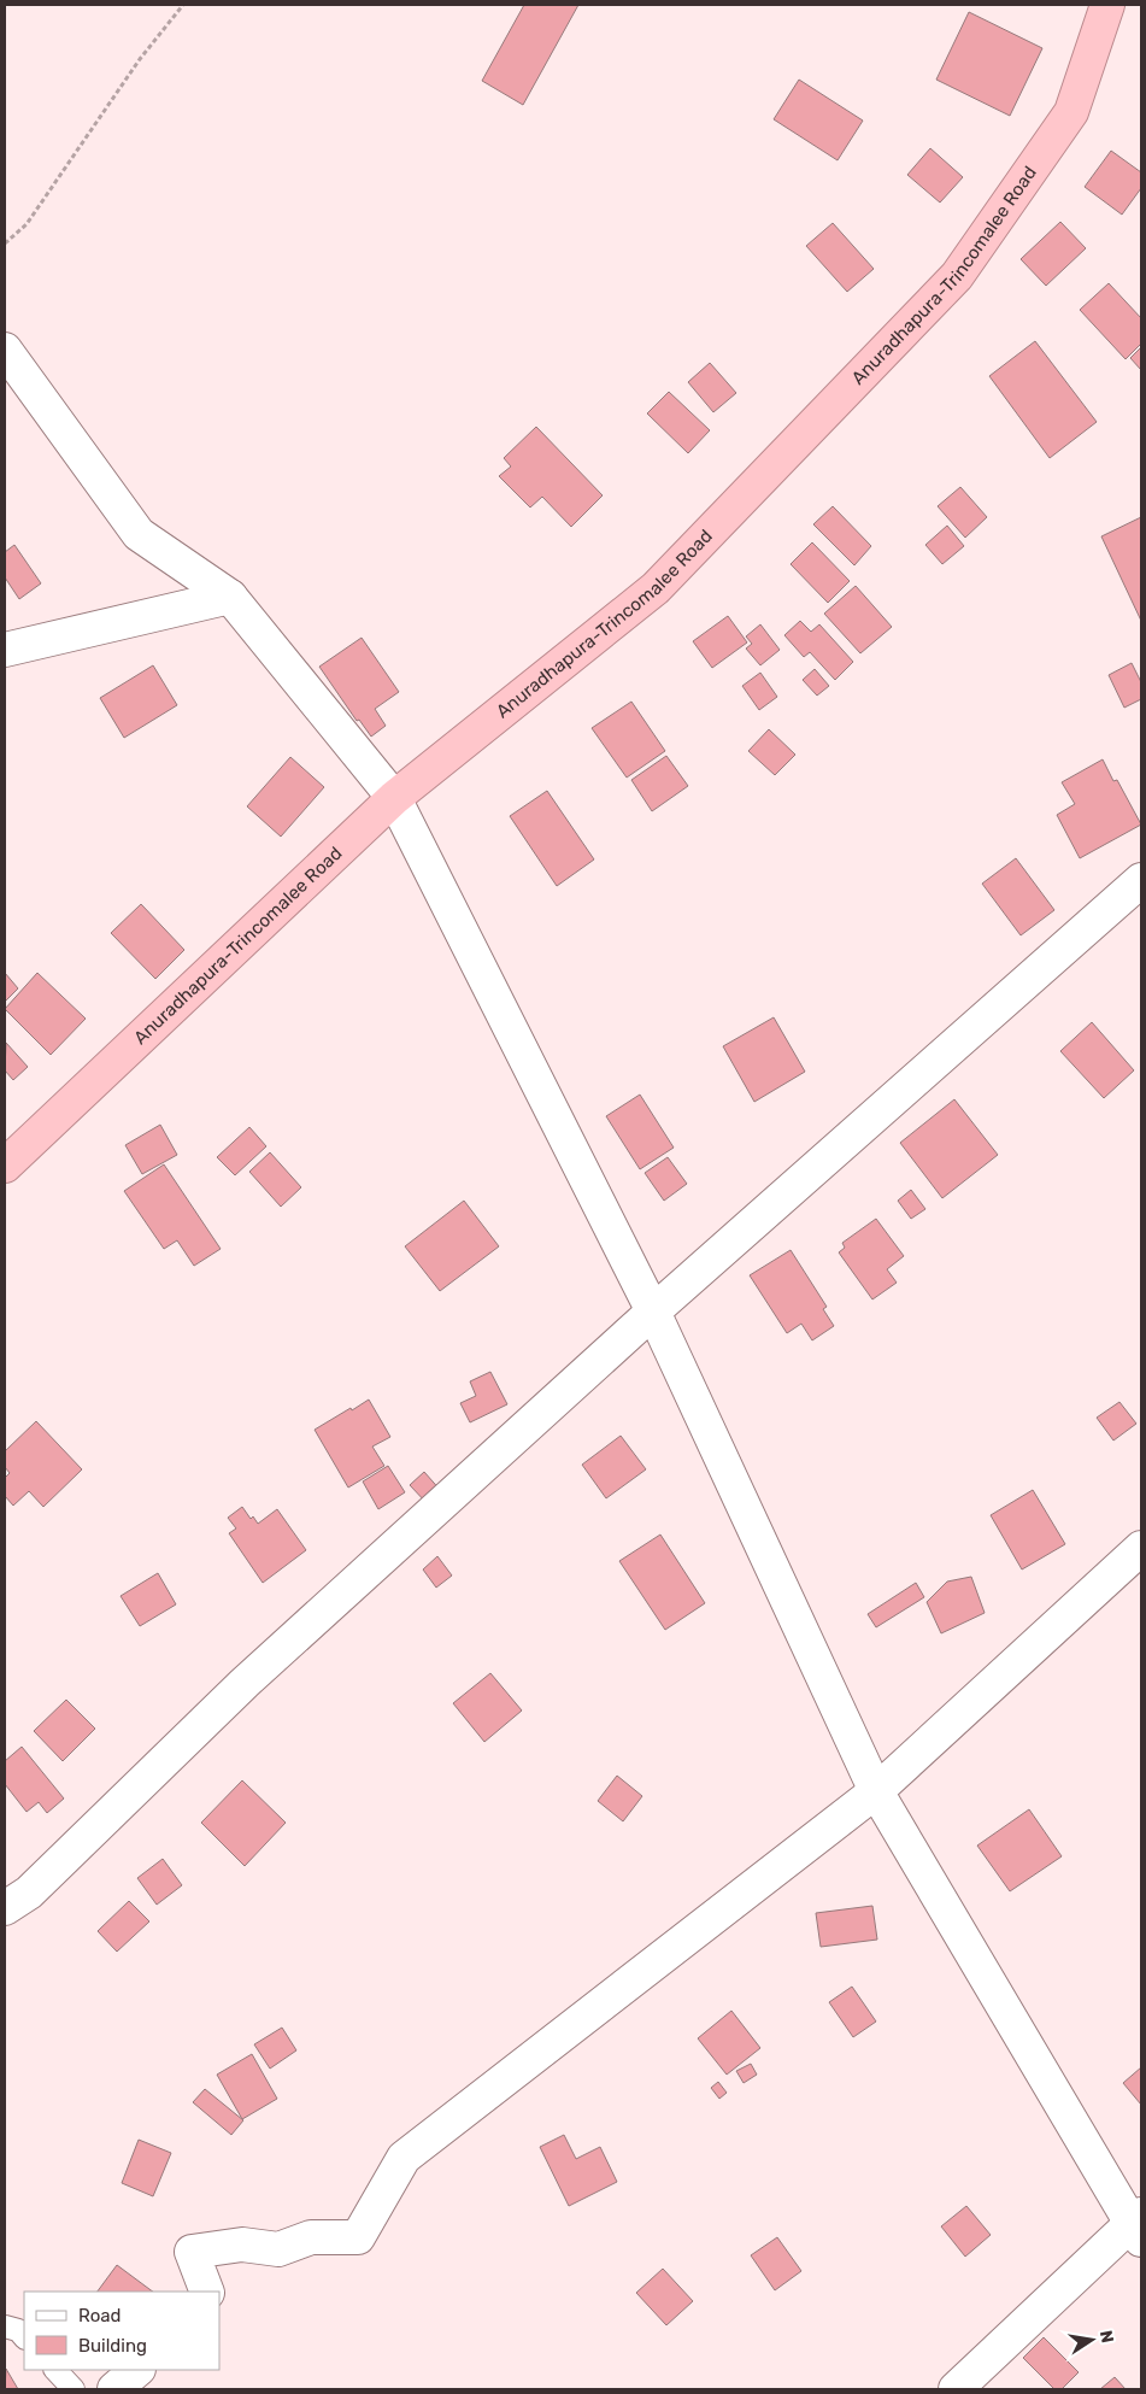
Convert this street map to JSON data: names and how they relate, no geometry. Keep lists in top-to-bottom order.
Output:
{
  "streets": {
    "highway": ["Anuradhapura-Trincomalee Road"]
  },
  "legend": ["Road", "Building"],
  "north": "right"
}
